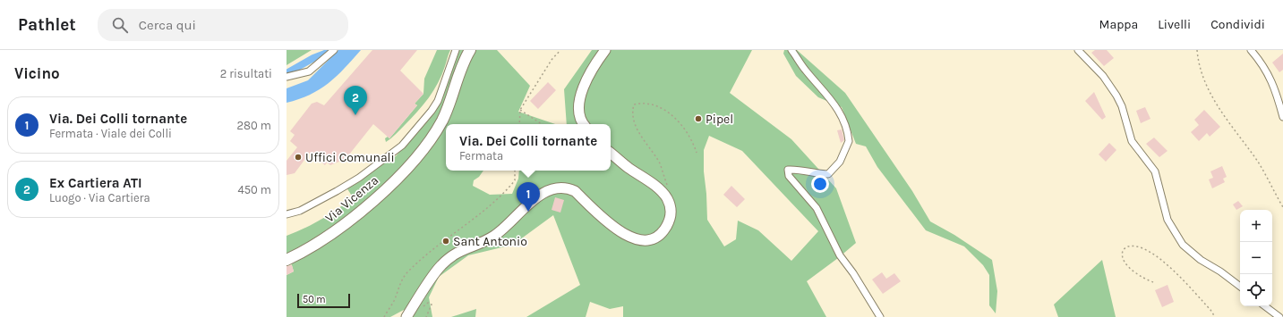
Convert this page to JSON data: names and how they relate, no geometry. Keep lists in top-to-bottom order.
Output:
{
  "streets": {
    "main road": ["Via Vicenza"]
  },
  "places": ["Pipel", "Uffici Comunali", "Sant Antonio"],
  "scale_bar": "50 m",
  "page": {
    "header": "Pathlet",
    "search": "Cerca qui",
    "nav": ["Mappa", "Livelli", "Condividi"],
    "heading": ["Vicino", "2 risultati"],
    "pins": ["2", "1"],
    "list": [
      {
        "mark": "1",
        "name": "Via. Dei Colli tornante",
        "note": "Fermata · Viale dei Colli",
        "value": "280 m"
      },
      {
        "mark": "2",
        "name": "Ex Cartiera ATI",
        "note": "Luogo · Via Cartiera",
        "value": "450 m"
      }
    ],
    "popup": ["Via. Dei Colli tornante", "Fermata"],
    "map_buttons": ["+", "−"],
    "scale": "50 m"
  }
}
